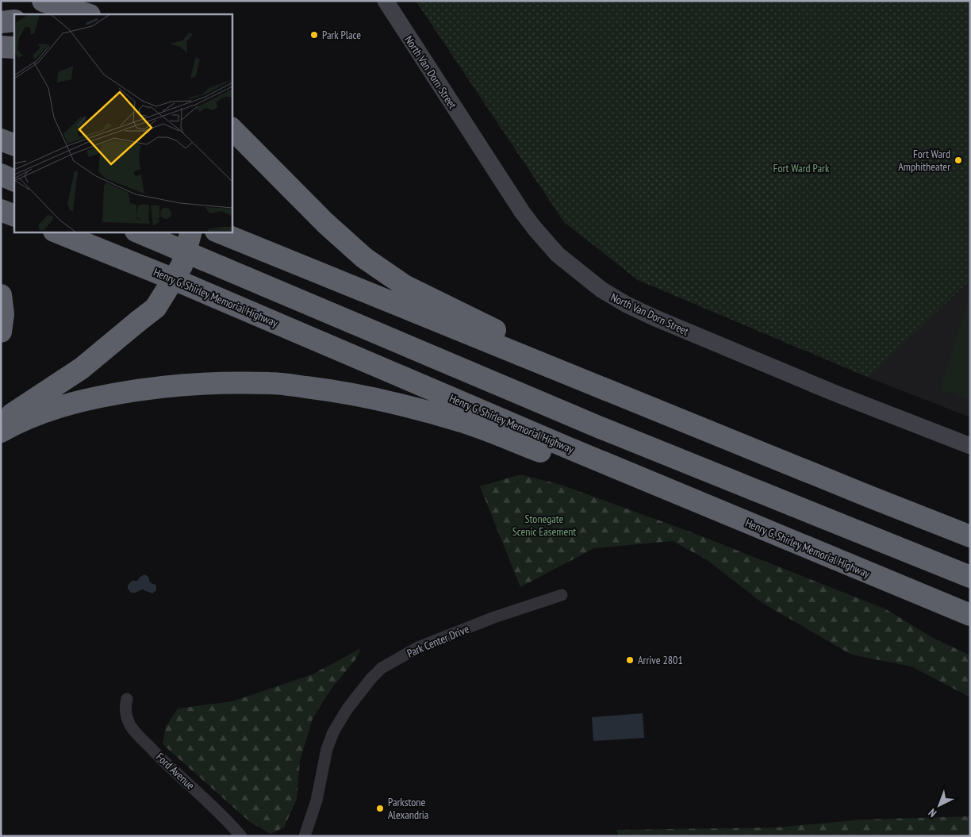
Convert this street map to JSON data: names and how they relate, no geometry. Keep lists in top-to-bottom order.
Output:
{
  "streets": {
    "highway": ["Henry G. Shirley Memorial Highway"],
    "main road": ["North Van Dorn Street"],
    "street": ["Park Center Drive", "Ford Avenue"]
  },
  "parks": ["Fort Ward Park", "Stonegate Scenic Easement"],
  "places": [
    "Park Place",
    "Fort Ward Amphitheater",
    "Arrive 2801",
    "Parkstone Alexandria"
  ],
  "north": "bottom left"
}
